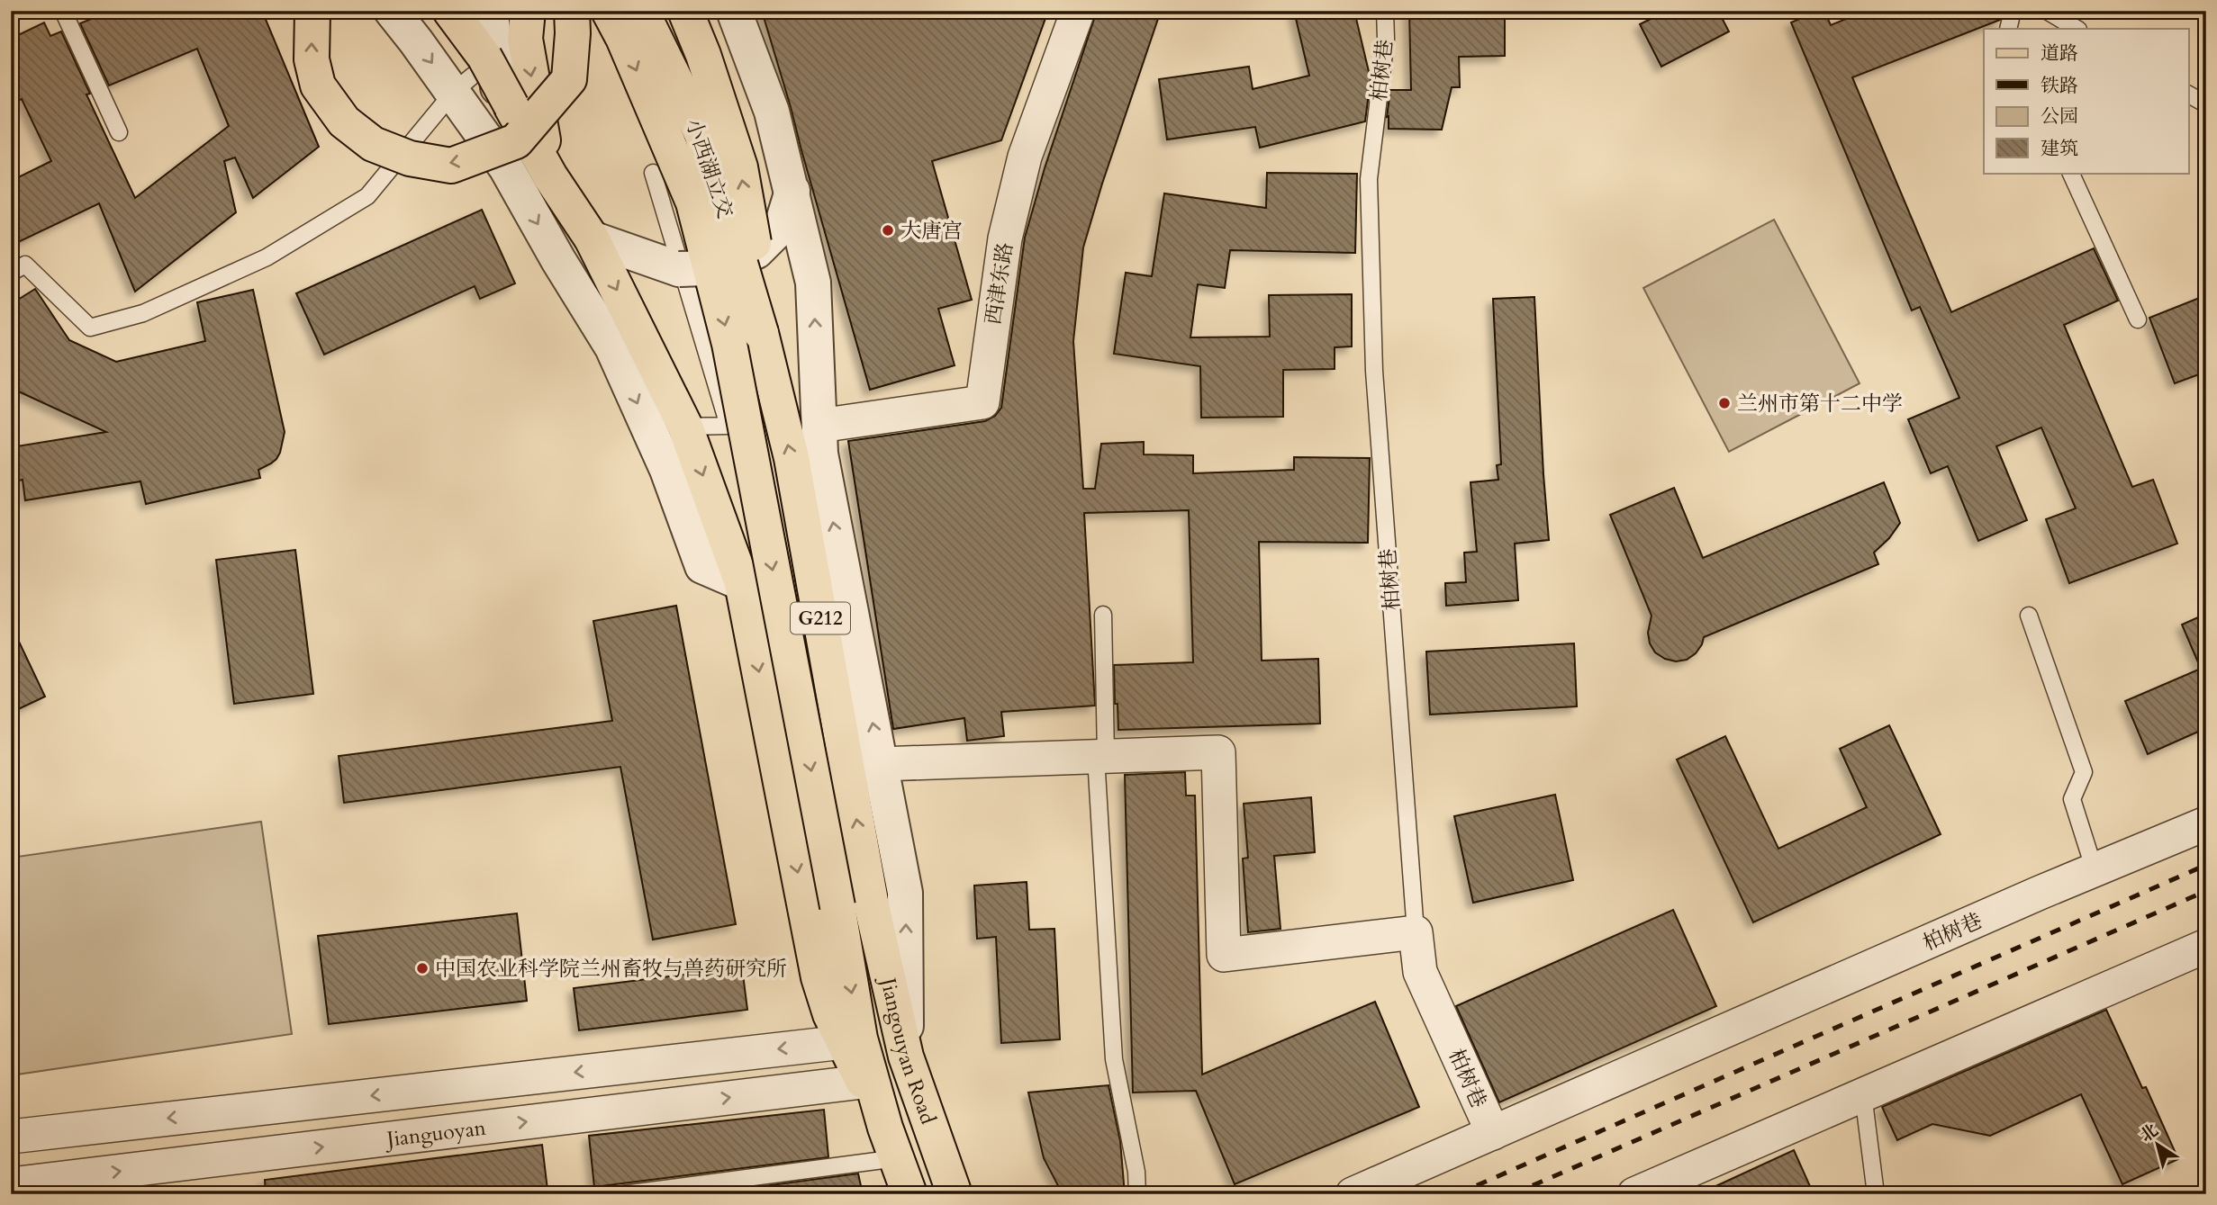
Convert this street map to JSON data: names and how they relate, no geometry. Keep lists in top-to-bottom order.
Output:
{
  "streets": {
    "main road": ["小西湖立交", "G212", "Jiangouyan Road"],
    "street": ["柏树巷", "西津东路", "Jianguoyan"]
  },
  "crossings": [
    ["小西湖立交", "Jiangouyan Road"]
  ],
  "places": ["大唐宫", "兰州市第十二中学", "中国农业科学院兰州畜牧与兽药研究所"],
  "legend": [
    "道路",
    "铁路",
    "公园",
    "建筑"
  ],
  "north": "top left"
}
